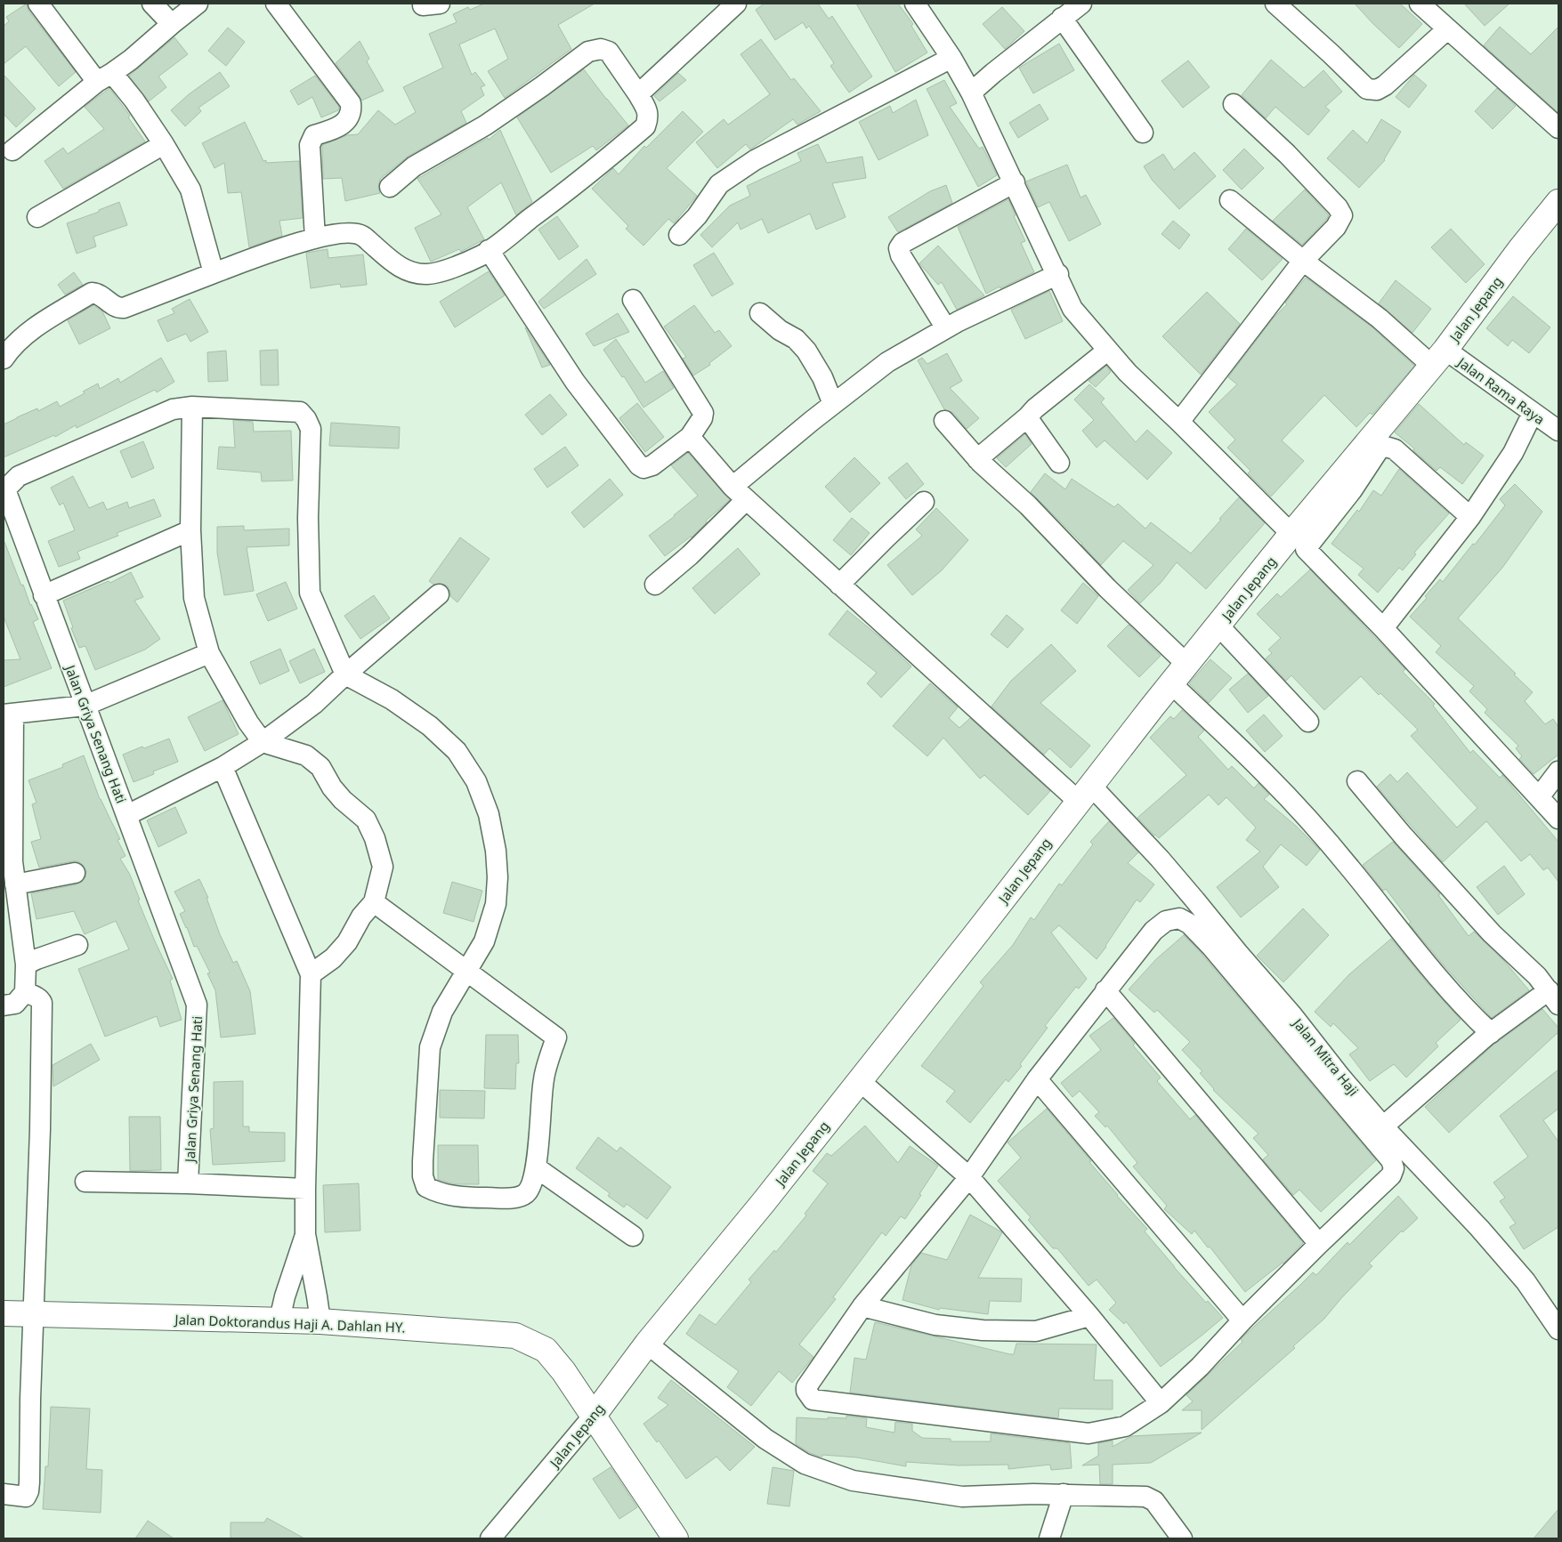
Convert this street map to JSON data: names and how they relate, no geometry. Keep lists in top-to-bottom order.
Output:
{
  "streets": {
    "street": [
      "Jalan Jepang",
      "Jalan Rama Raya",
      "Jalan Griya Senang Hati",
      "Jalan Mitra Haji",
      "Jalan Doktorandus Haji A. Dahlan HY."
    ]
  },
  "crossings": [
    ["Jalan Jepang", "Jalan Rama Raya"],
    ["Jalan Jepang", "Jalan Mitra Haji"],
    ["Jalan Jepang", "Jalan Doktorandus Haji A. Dahlan HY."]
  ]
}
